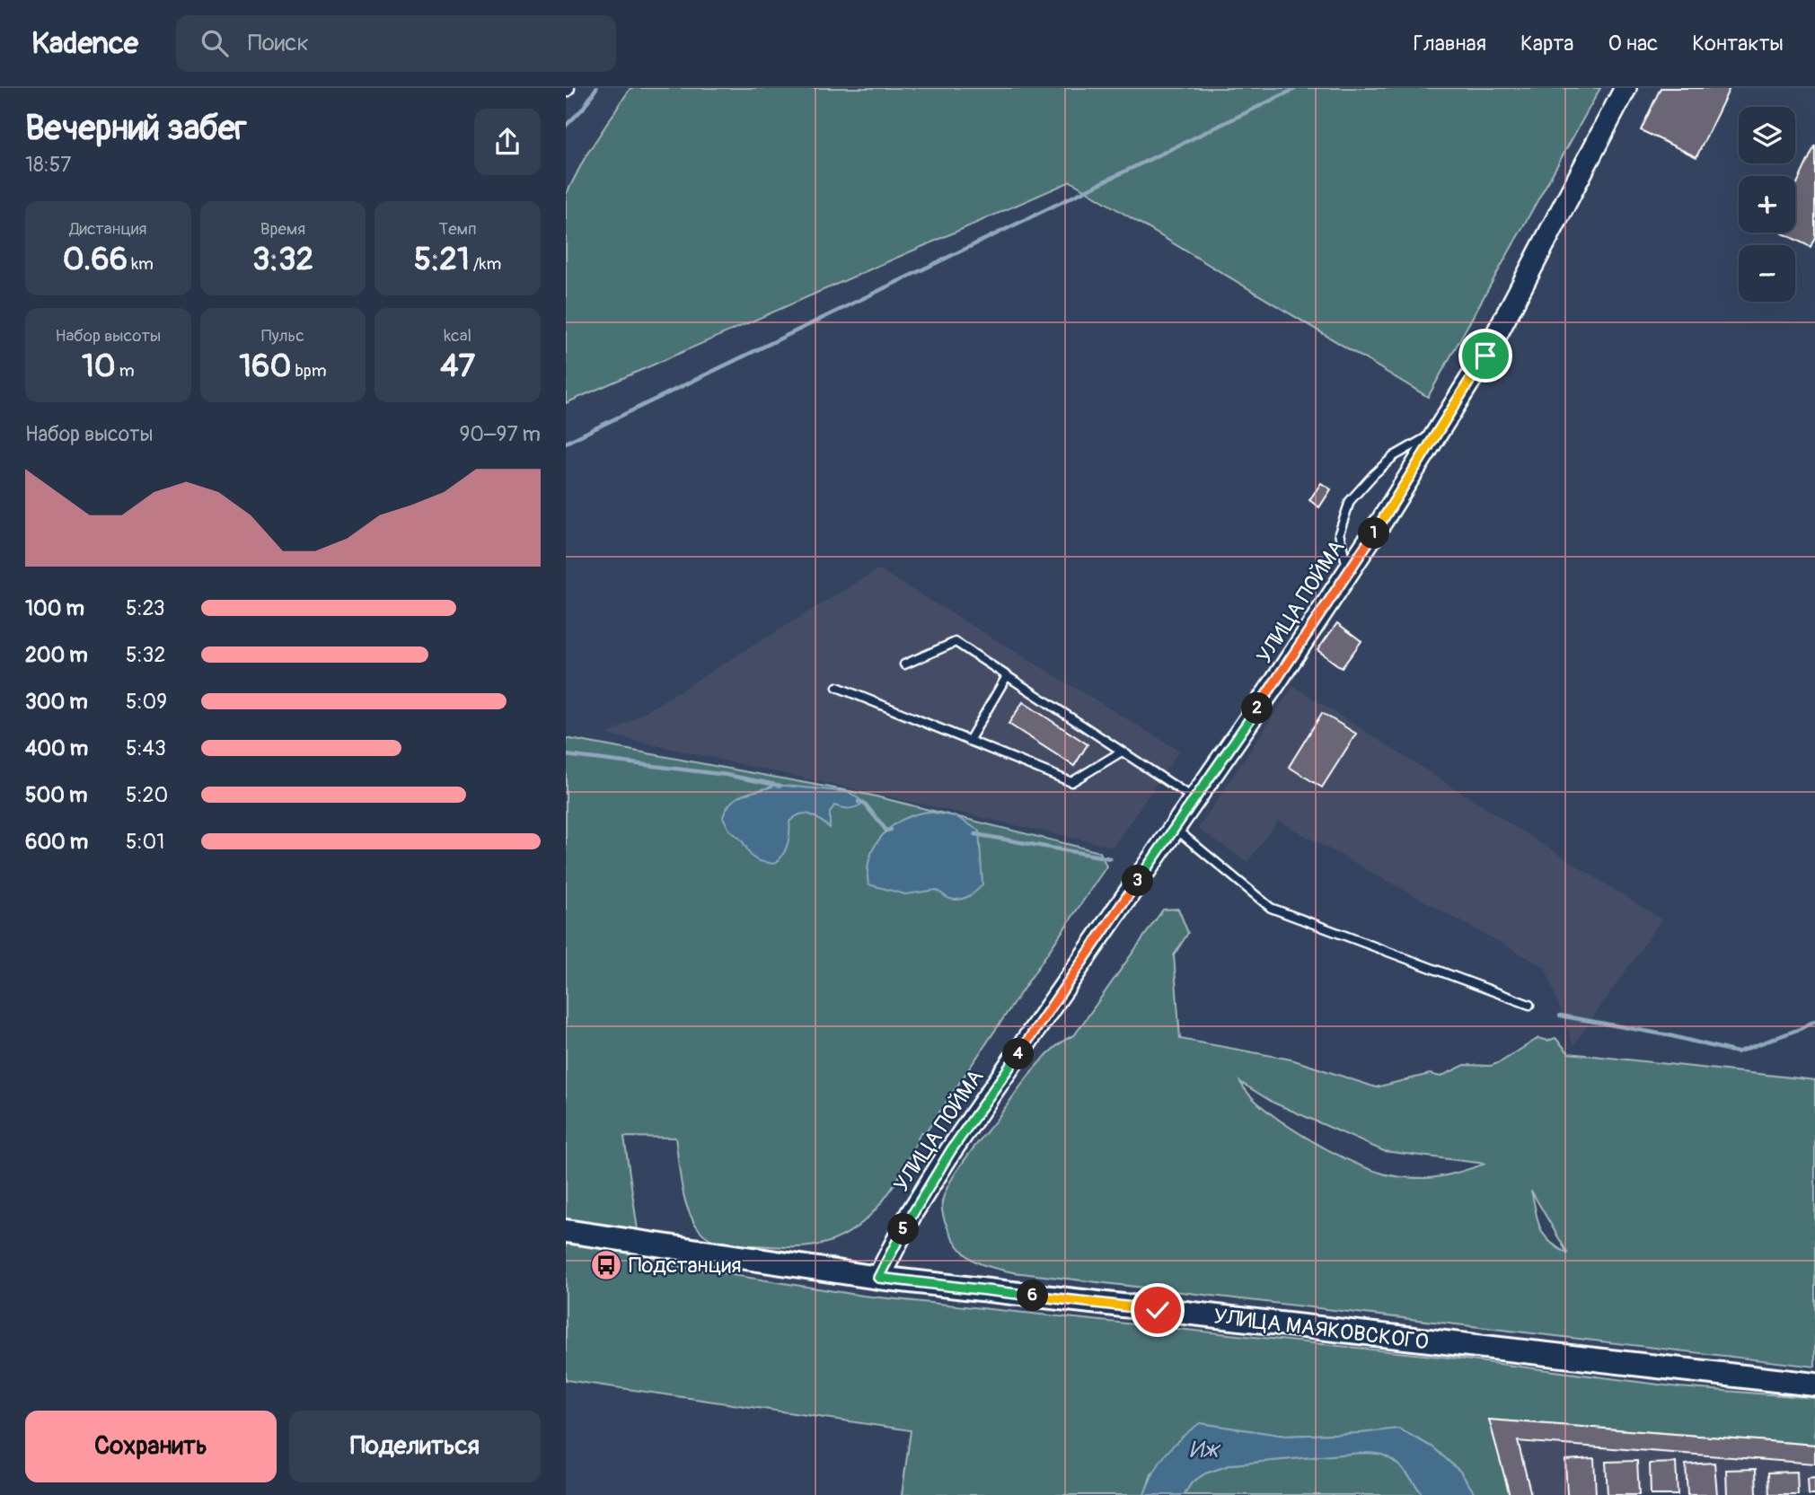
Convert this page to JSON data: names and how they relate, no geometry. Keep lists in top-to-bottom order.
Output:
{
  "streets": {
    "main road": ["УЛИЦА ПОЙМА", "УЛИЦА МАЯКОВСКОГО"]
  },
  "crossings": [
    ["УЛИЦА ПОЙМА", "УЛИЦА МАЯКОВСКОГО"]
  ],
  "water": ["Иж"],
  "places": {
    "bus stop": ["Подстанция"]
  },
  "page": {
    "header": "Kadence",
    "search": "Поиск",
    "nav": [
      "Главная",
      "Карта",
      "О нас",
      "Контакты"
    ],
    "heading": ["Вечерний забег", "18:57"],
    "map_buttons": ["+", "−"],
    "stats": [
      ["Дистанция", "0.66 km"],
      ["Время", "3:32"],
      ["Темп", "5:21 /km"],
      ["Набор высоты", "10 m"],
      ["Пульс", "160 bpm"],
      ["kcal", "47"]
    ],
    "chart": ["Набор высоты", "90–97 m"],
    "pins": [
      "1",
      "2",
      "3",
      "4",
      "5",
      "6"
    ],
    "list": [
      {
        "name": "100 m",
        "note": "5:23"
      },
      {
        "name": "200 m",
        "note": "5:32"
      },
      {
        "name": "300 m",
        "note": "5:09"
      },
      {
        "name": "400 m",
        "note": "5:43"
      },
      {
        "name": "500 m",
        "note": "5:20"
      },
      {
        "name": "600 m",
        "note": "5:01"
      }
    ],
    "buttons": ["Сохранить", "Поделиться"]
  }
}
